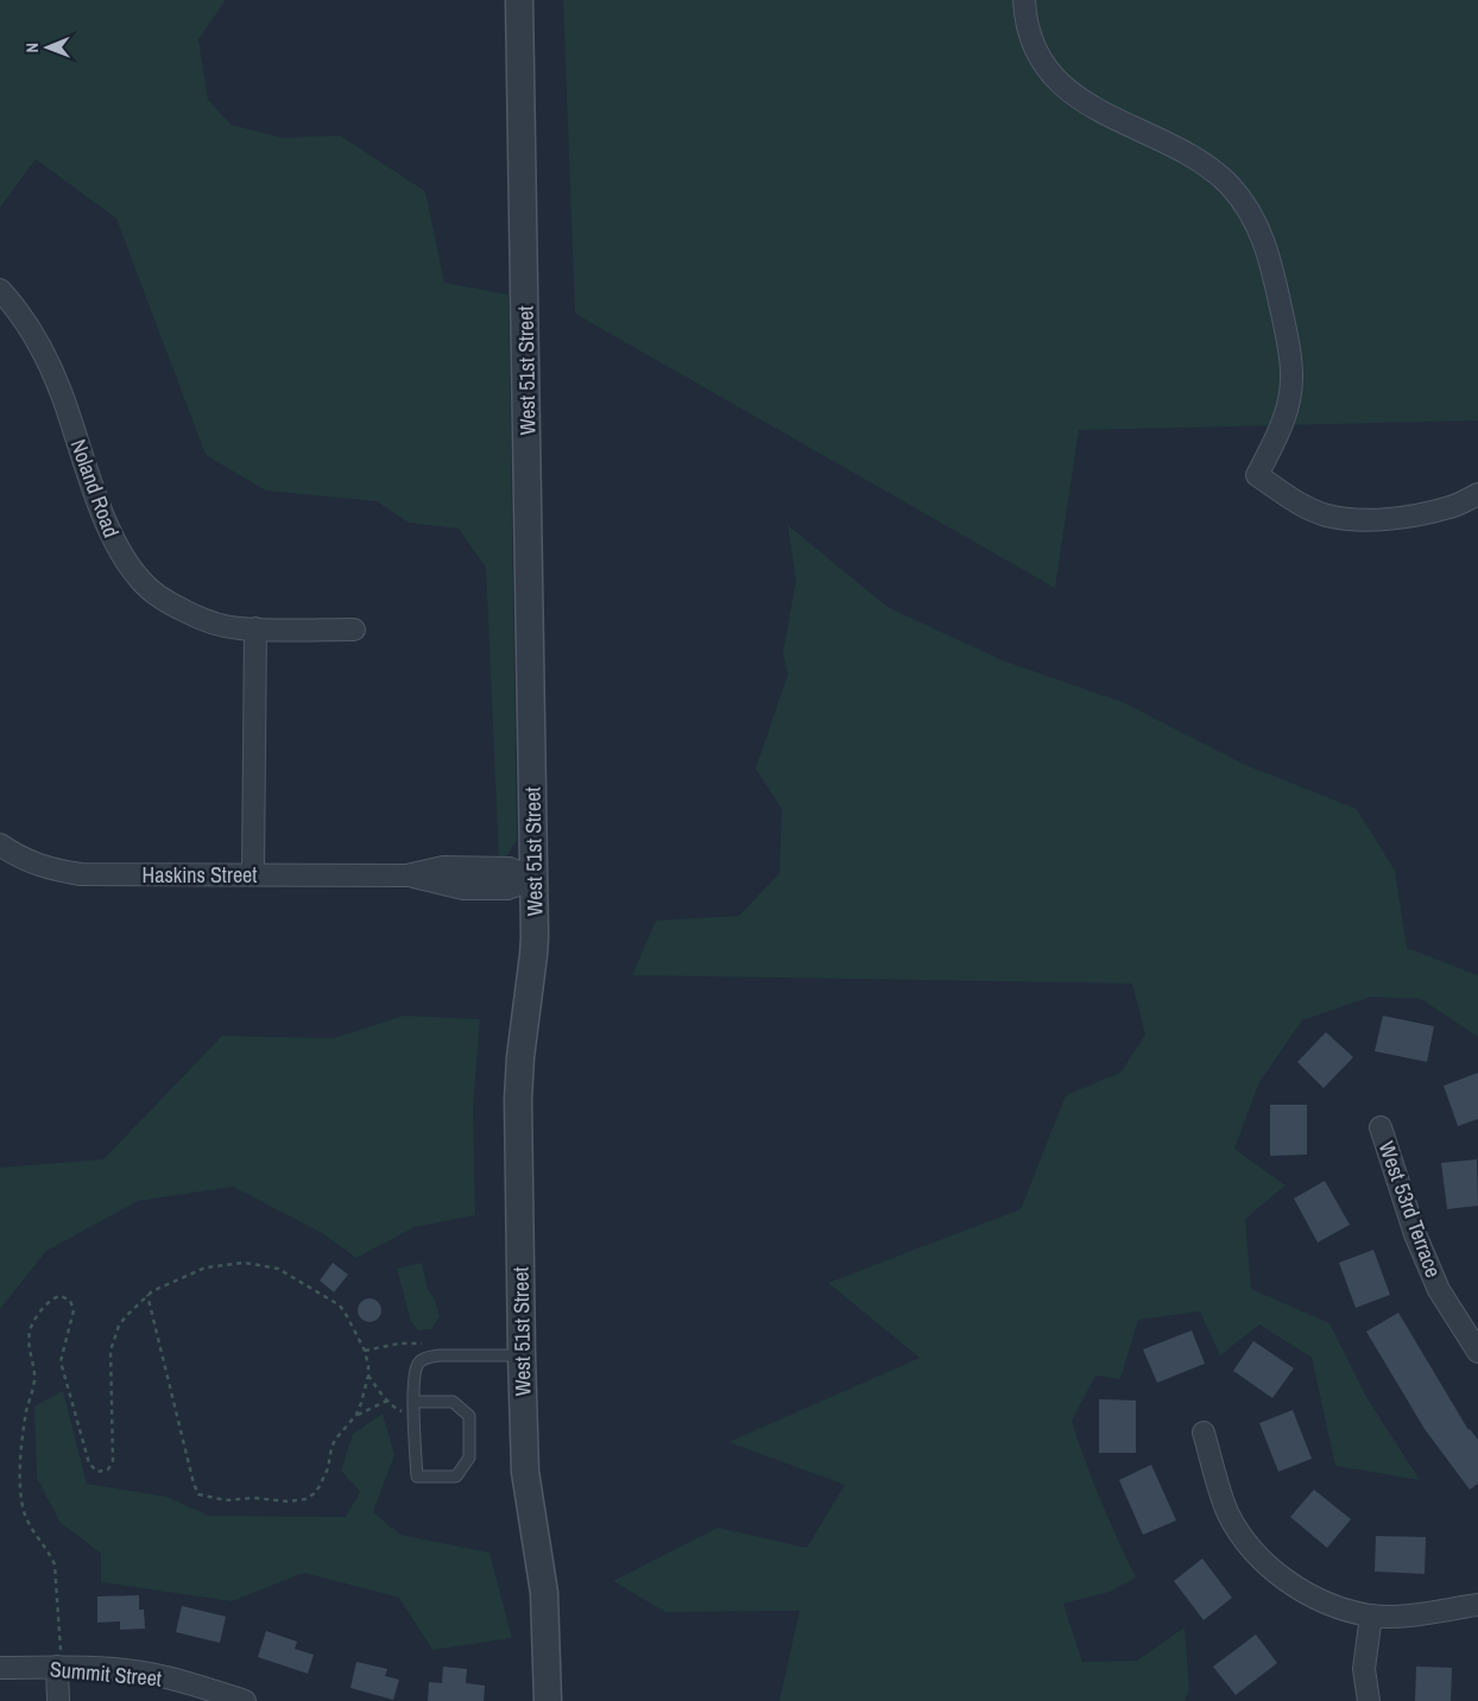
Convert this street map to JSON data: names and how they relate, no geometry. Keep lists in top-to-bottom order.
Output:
{
  "streets": {
    "street": [
      "West 51st Street",
      "Noland Road",
      "Haskins Street",
      "West 53rd Terrace",
      "Summit Street"
    ]
  },
  "crossings": [
    ["West 51st Street", "Haskins Street"]
  ],
  "north": "left"
}
